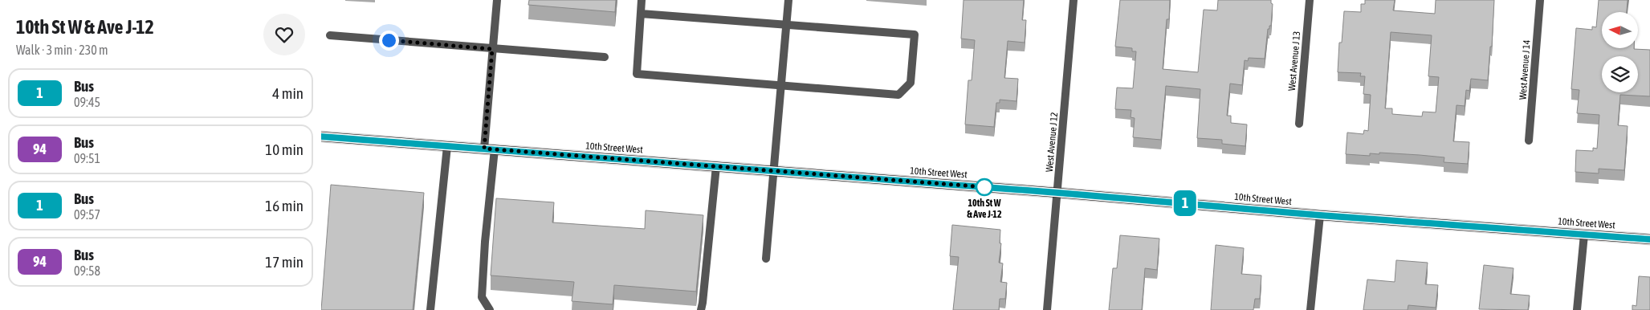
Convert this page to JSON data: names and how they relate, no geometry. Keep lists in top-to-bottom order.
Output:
{
  "streets": {
    "main road": ["10th Street West"],
    "street": ["West Avenue J 13", "West Avenue J 14", "West Avenue J 12"]
  },
  "crossings": [
    ["West Avenue J 12", "10th Street West"]
  ],
  "places": ["10th St W & Ave J-12"],
  "lines": ["bus line 1"],
  "north": "left",
  "page": {
    "heading": ["10th St W & Ave J-12", "Walk · 3 min · 230 m"],
    "on_map": "1",
    "list": [
      {
        "mark": "1",
        "name": "Bus",
        "note": "09:45",
        "value": "4 min"
      },
      {
        "mark": "94",
        "name": "Bus",
        "note": "09:51",
        "value": "10 min"
      },
      {
        "mark": "1",
        "name": "Bus",
        "note": "09:57",
        "value": "16 min"
      },
      {
        "mark": "94",
        "name": "Bus",
        "note": "09:58",
        "value": "17 min"
      }
    ]
  }
}
